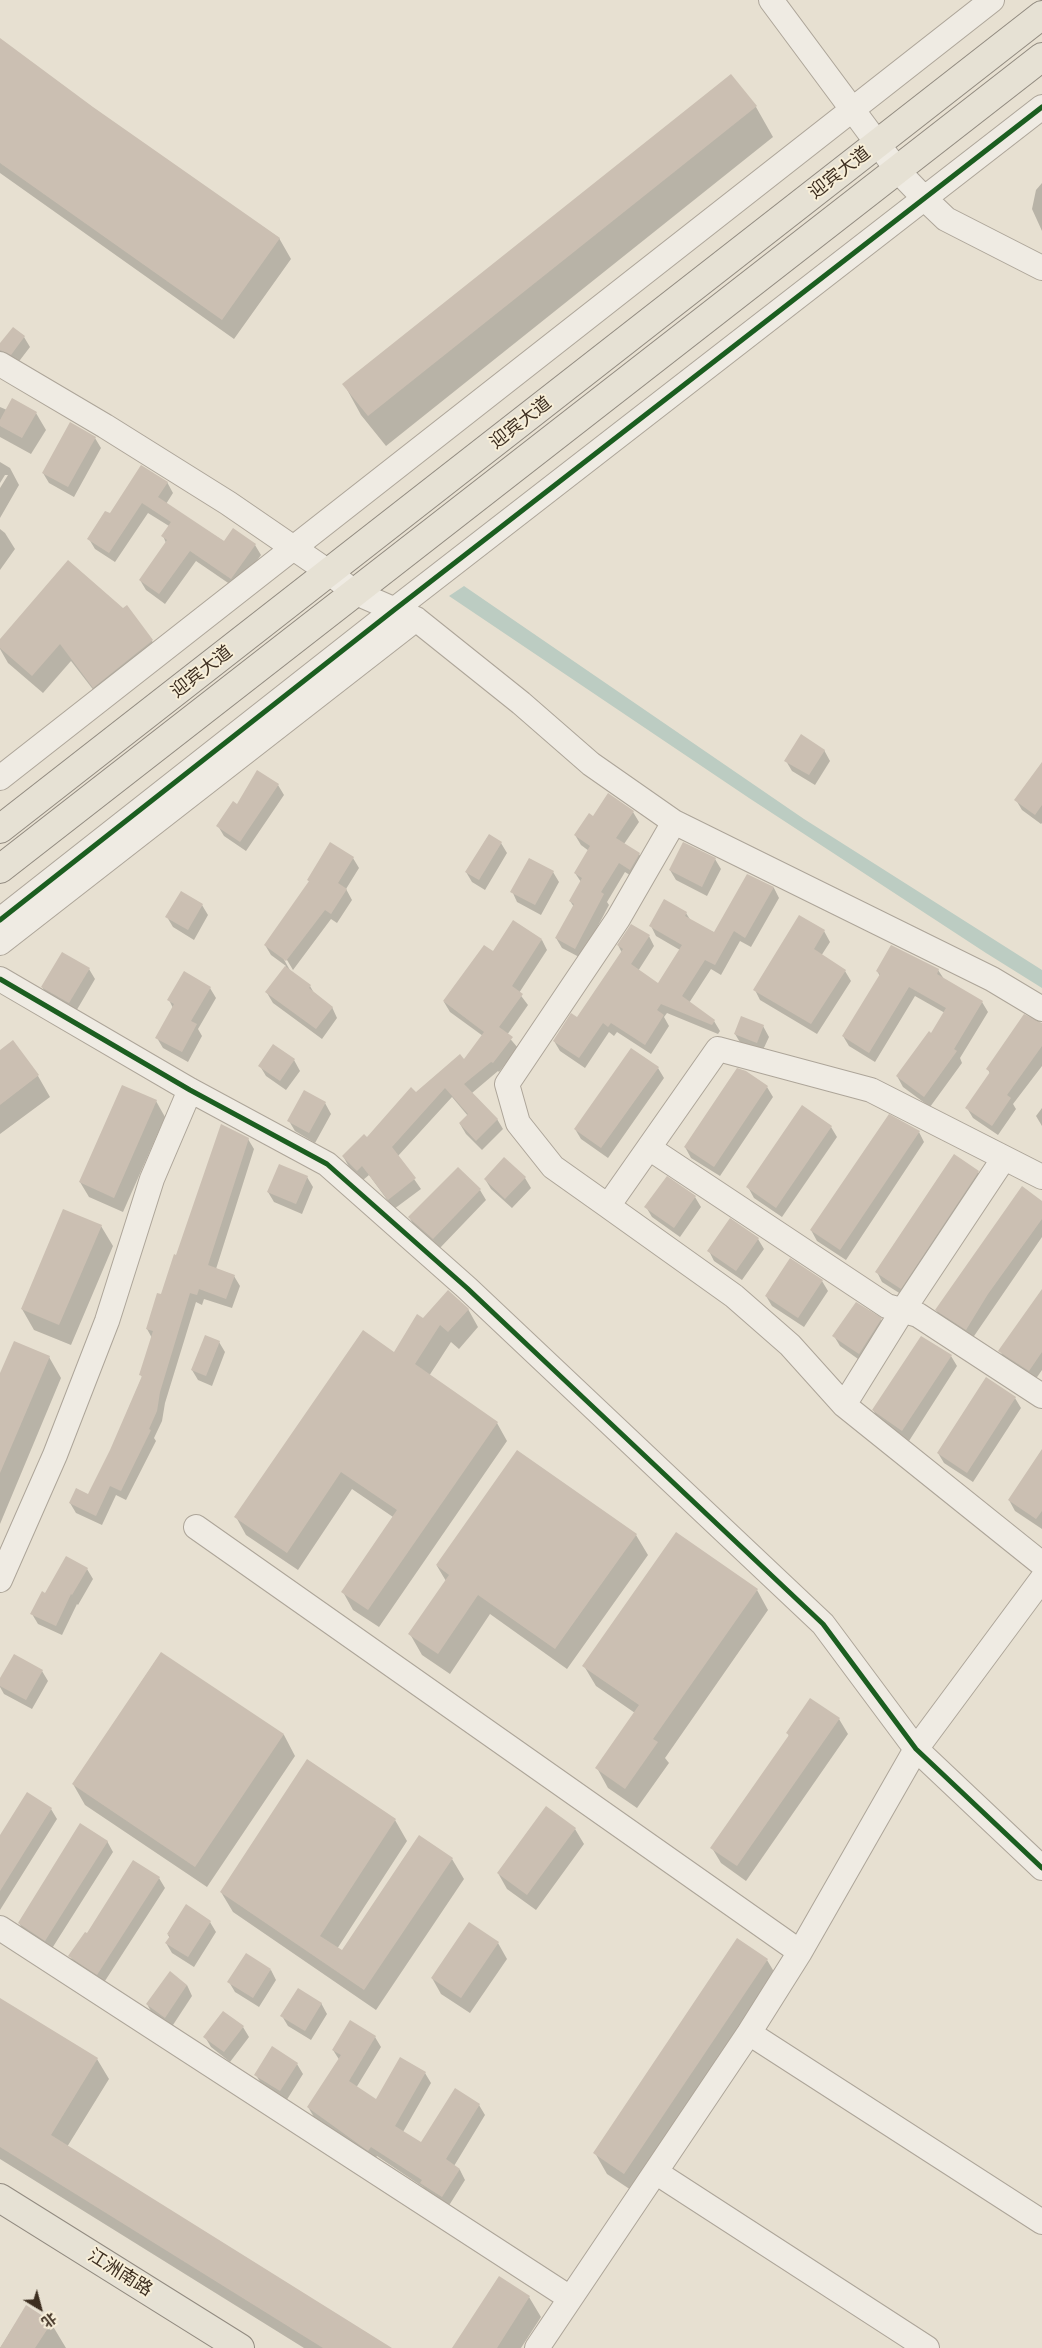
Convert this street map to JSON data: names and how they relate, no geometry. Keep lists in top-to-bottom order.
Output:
{
  "streets": {
    "main road": ["迎宾大道", "江洲南路"]
  },
  "north": "bottom right"
}
